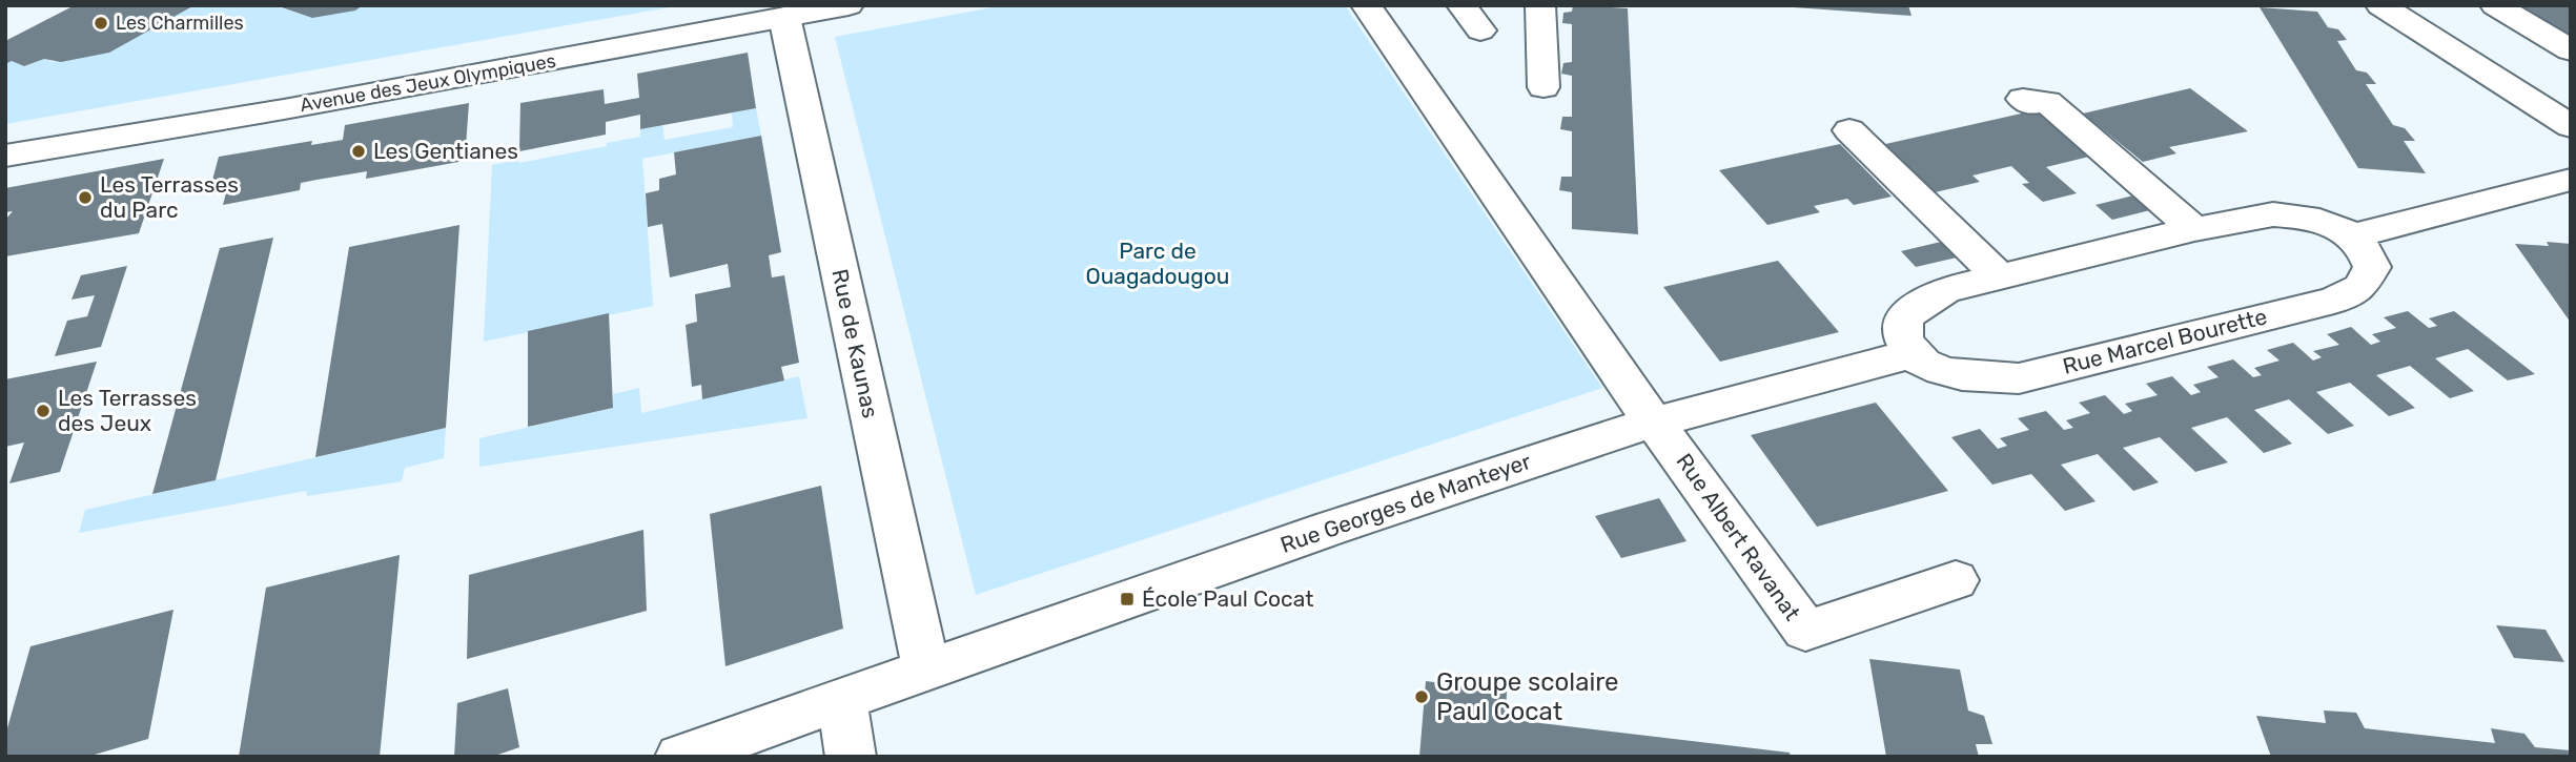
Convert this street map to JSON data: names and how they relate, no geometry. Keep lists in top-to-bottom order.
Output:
{
  "streets": {
    "street": [
      "Avenue des Jeux Olympiques",
      "Rue Marcel Bourette",
      "Rue de Kaunas",
      "Rue Georges de Manteyer",
      "Rue Albert Ravanat"
    ]
  },
  "crossings": [
    ["Avenue des Jeux Olympiques", "Rue de Kaunas"],
    ["Rue de Kaunas", "Rue Georges de Manteyer"],
    ["Rue Georges de Manteyer", "Rue Albert Ravanat"]
  ],
  "parks": ["Parc de Ouagadougou"],
  "places": {
    "other": [
      "Les Charmilles",
      "Les Gentianes",
      "Les Terrasses du Parc",
      "Les Terrasses des Jeux",
      "Groupe scolaire Paul Cocat"
    ],
    "transit": ["École Paul Cocat"]
  }
}
